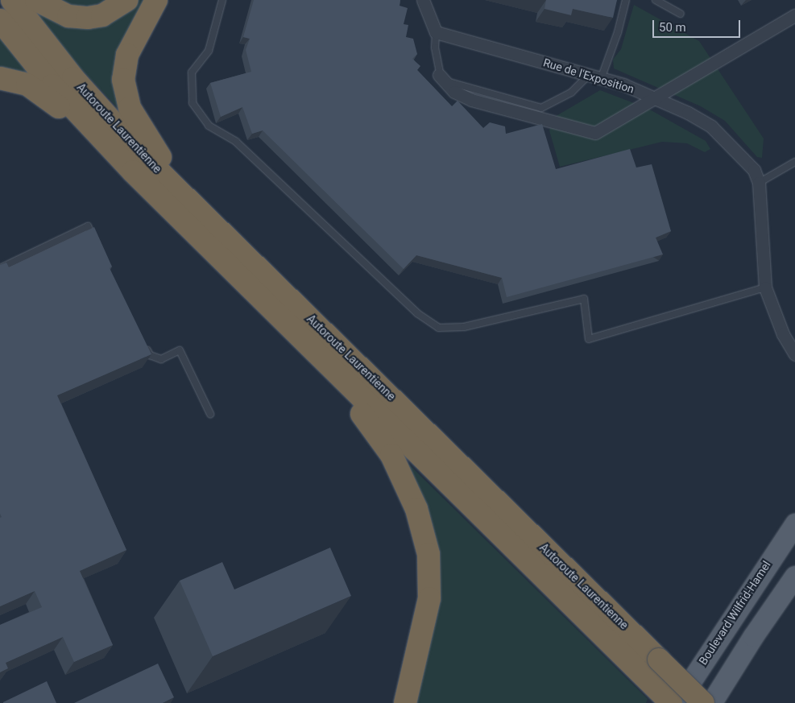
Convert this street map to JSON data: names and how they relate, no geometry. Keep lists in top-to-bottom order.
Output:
{
  "streets": {
    "highway": ["Autoroute Laurentienne"],
    "main road": ["Boulevard Wilfrid-Hamel"],
    "street": ["Rue de l'Exposition"]
  },
  "scale_bar": "50 m"
}
